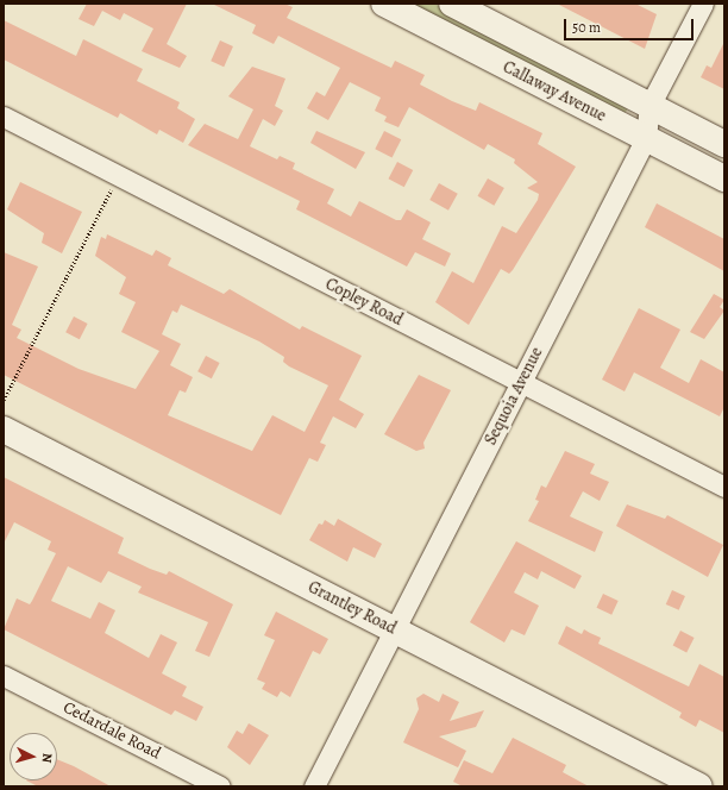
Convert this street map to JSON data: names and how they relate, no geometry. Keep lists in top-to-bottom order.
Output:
{
  "streets": {
    "street": [
      "Callaway Avenue",
      "Copley Road",
      "Sequoia Avenue",
      "Grantley Road",
      "Cedardale Road"
    ]
  },
  "crossings": [
    ["Callaway Avenue", "Sequoia Avenue"],
    ["Copley Road", "Sequoia Avenue"],
    ["Sequoia Avenue", "Grantley Road"]
  ],
  "scale_bar": "50 m",
  "north": "right"
}
